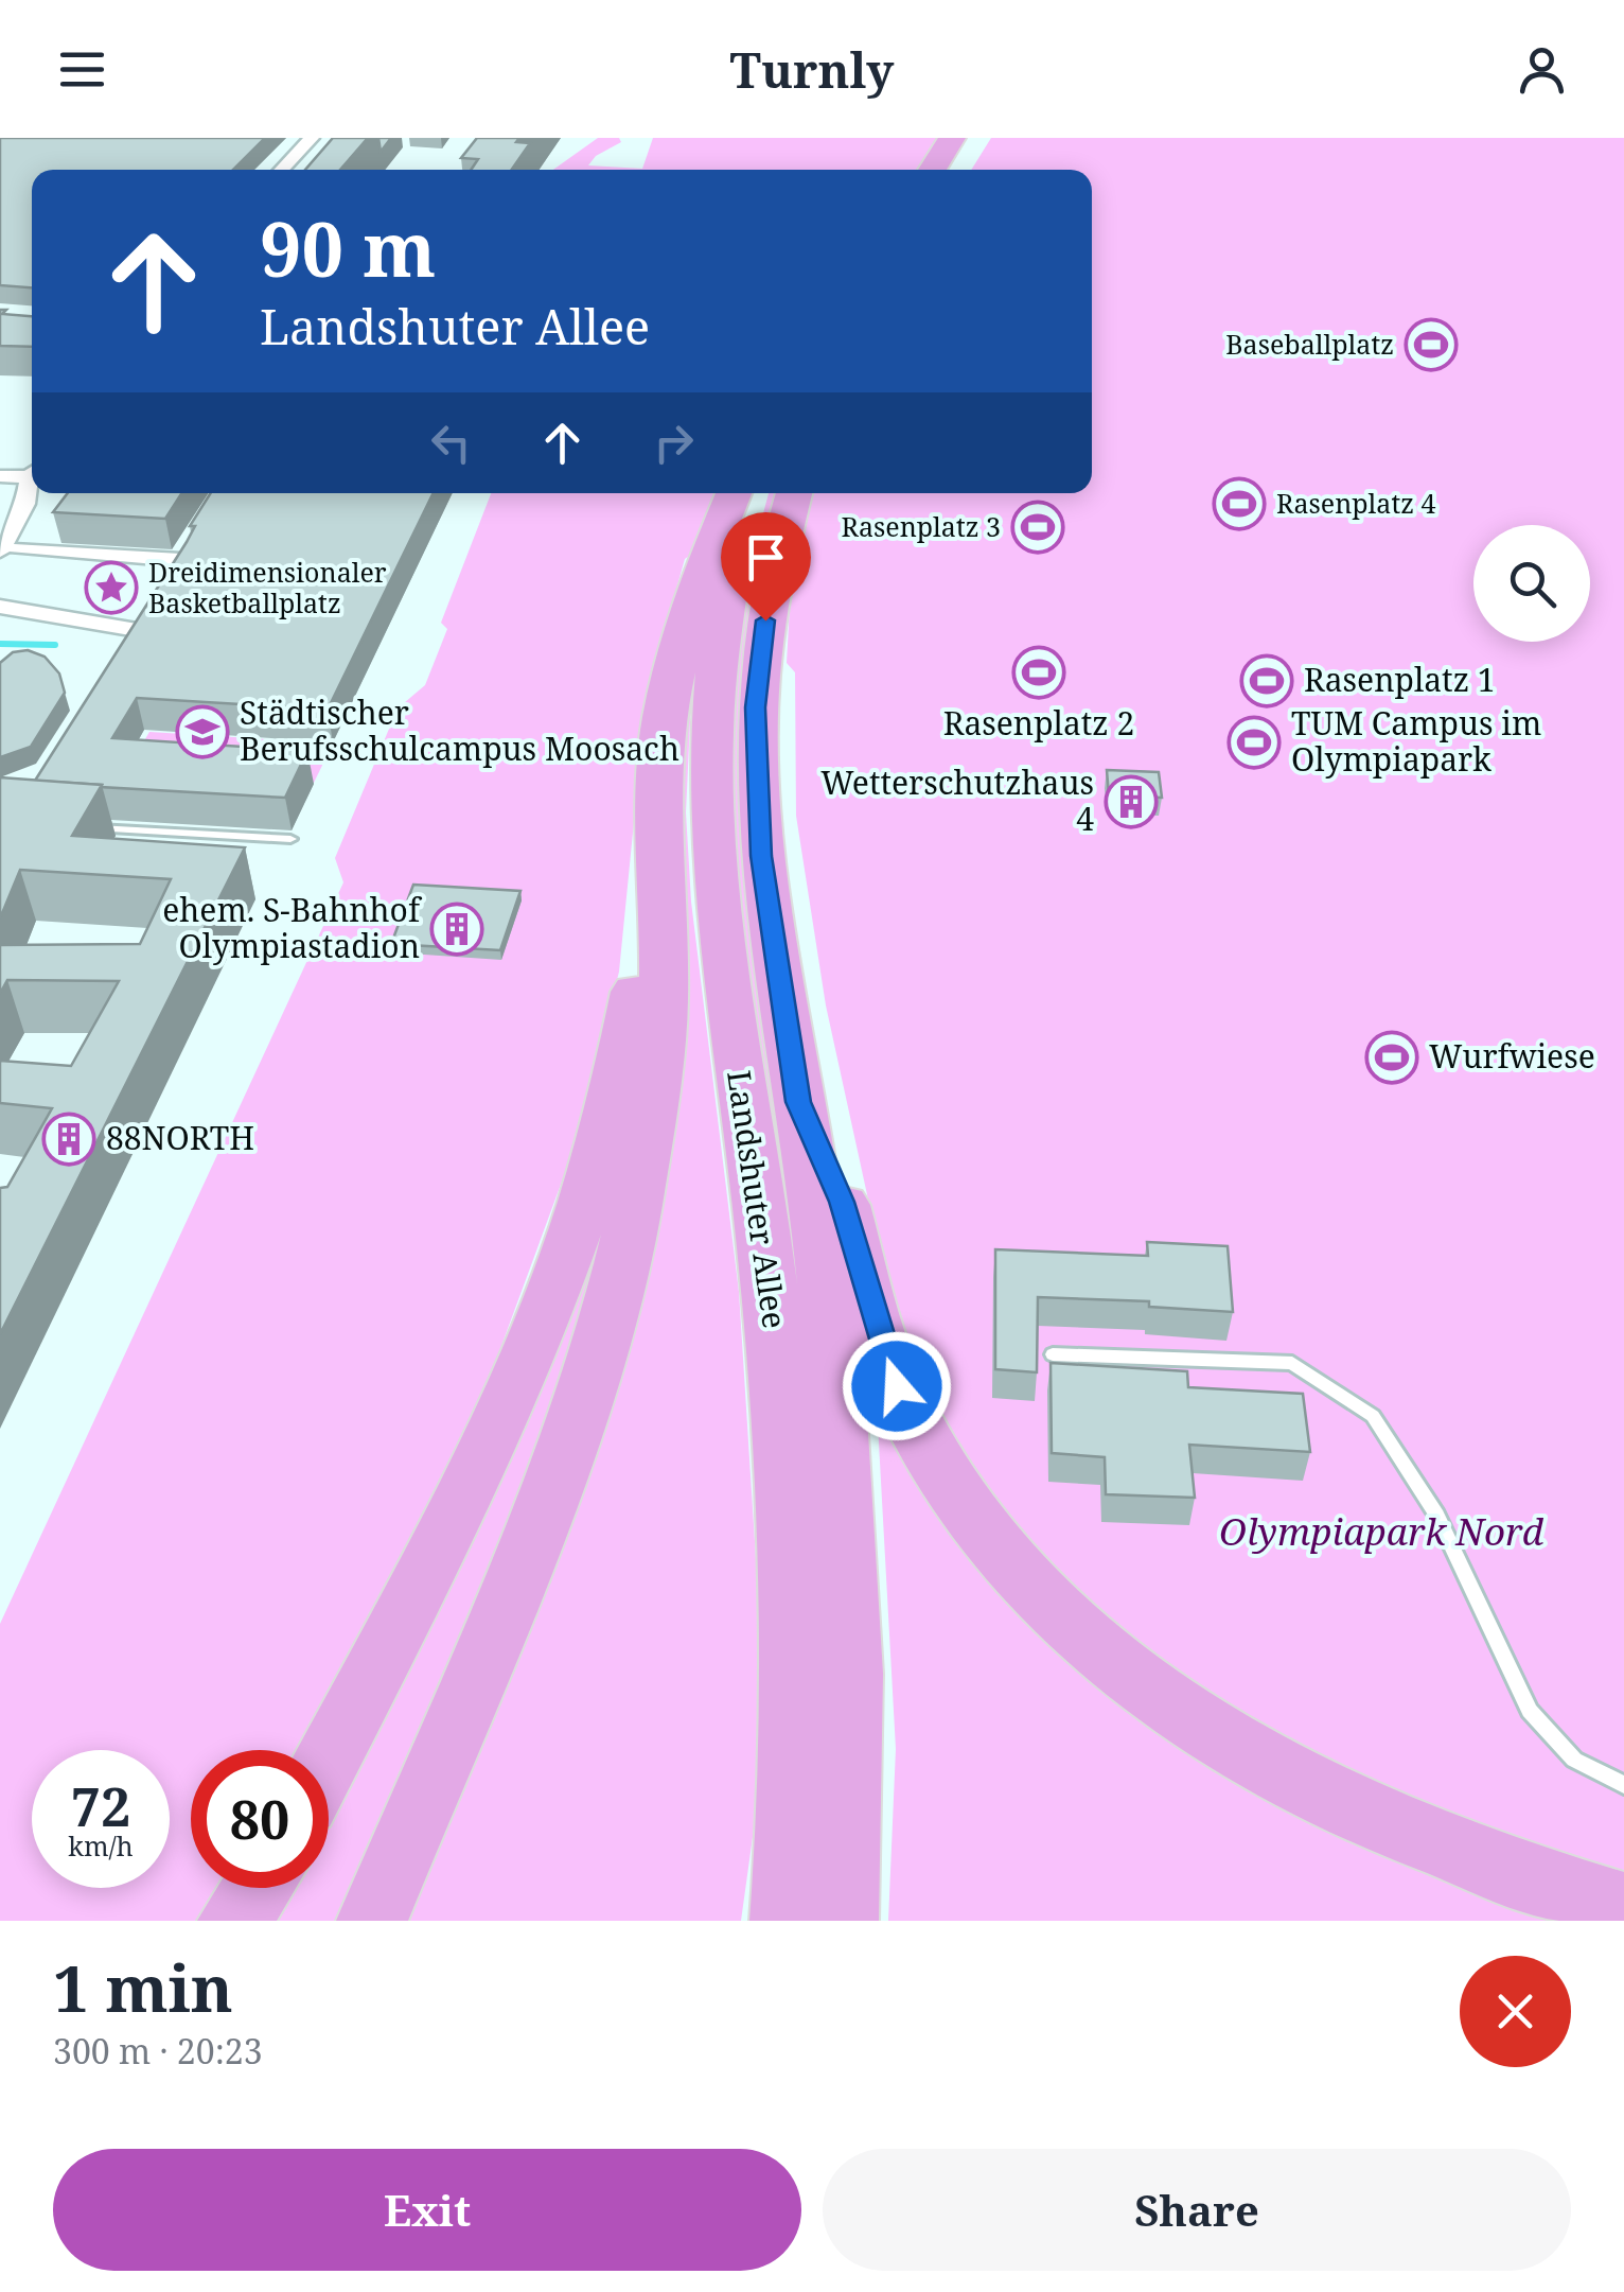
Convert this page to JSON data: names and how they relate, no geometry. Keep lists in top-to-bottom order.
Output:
{
  "streets": {
    "highway": ["Landshuter Allee"]
  },
  "parks": ["Olympiapark Nord"],
  "places": {
    "sports": [
      "Baseballplatz",
      "Rasenplatz 4",
      "Rasenplatz 3",
      "Rasenplatz 2",
      "Rasenplatz 1",
      "TUM Campus im Olympiapark",
      "Wurfwiese"
    ],
    "place": ["Dreidimensionaler Basketballplatz"],
    "school or university": ["Städtischer Berufsschulcampus Moosach"],
    "building": ["Wetterschutzhaus 4", "ehem. S-Bahnhof Olympiastadion", "88NORTH"]
  },
  "page": {
    "header": "Turnly",
    "turn": ["90 m", "Landshuter Allee"],
    "speed": "72 km/h",
    "limit": "80",
    "heading": ["1 min", "300 m · 20:23"],
    "buttons": ["Exit", "Share"]
  }
}
